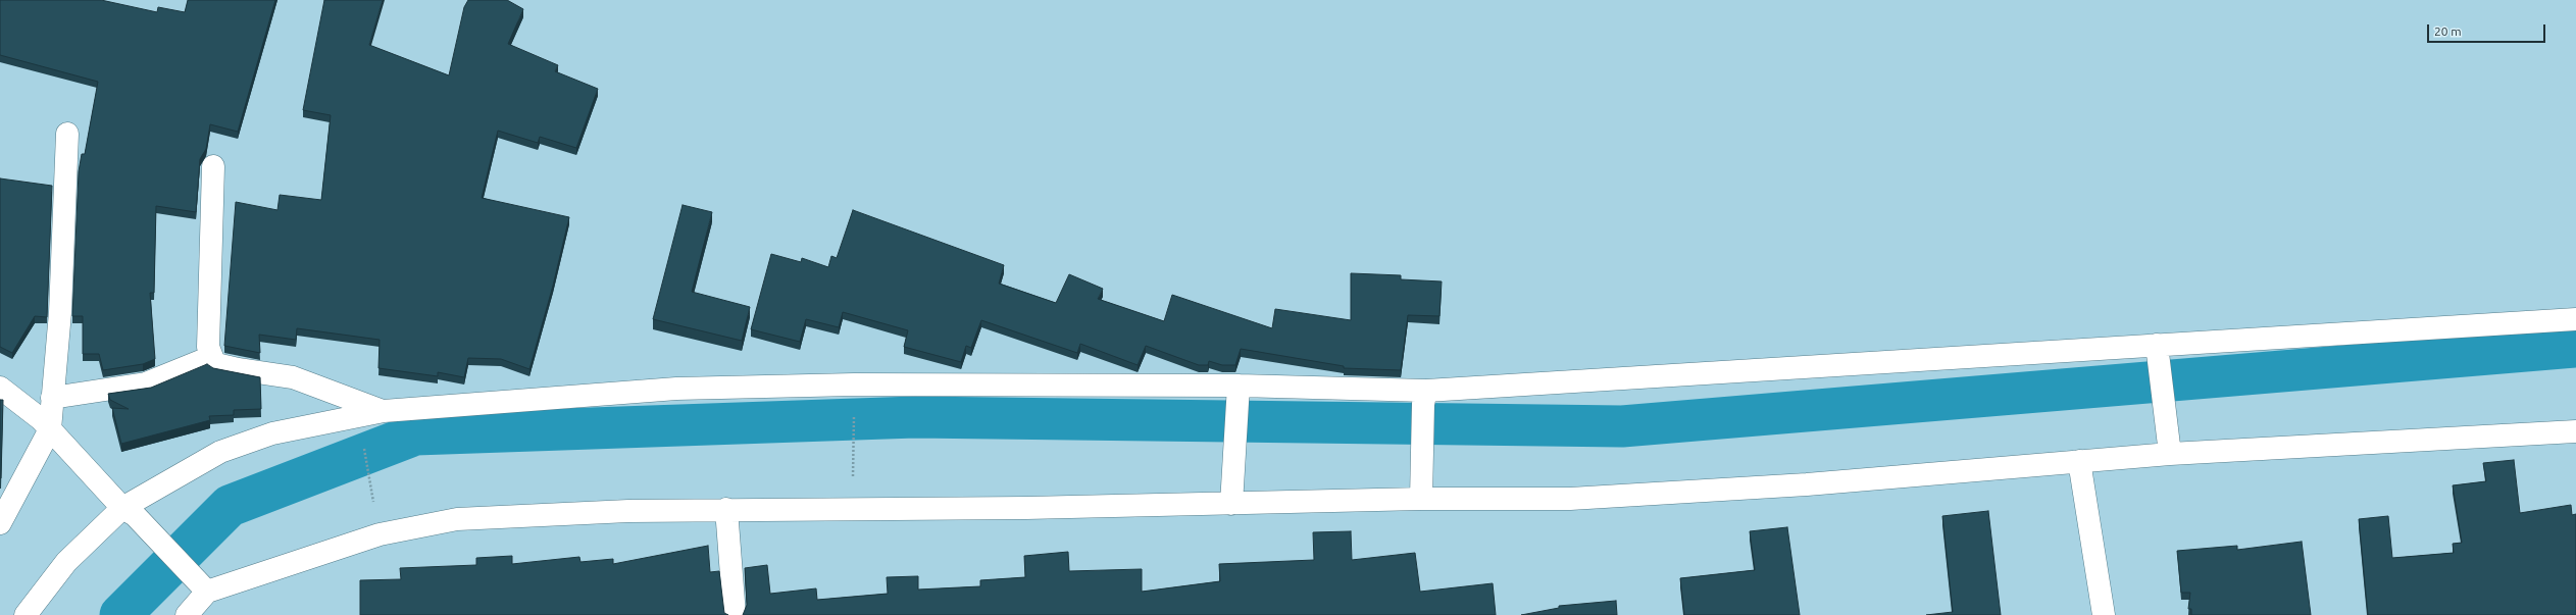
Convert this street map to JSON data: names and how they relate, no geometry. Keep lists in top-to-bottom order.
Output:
{
  "scale_bar": "20 m"
}
